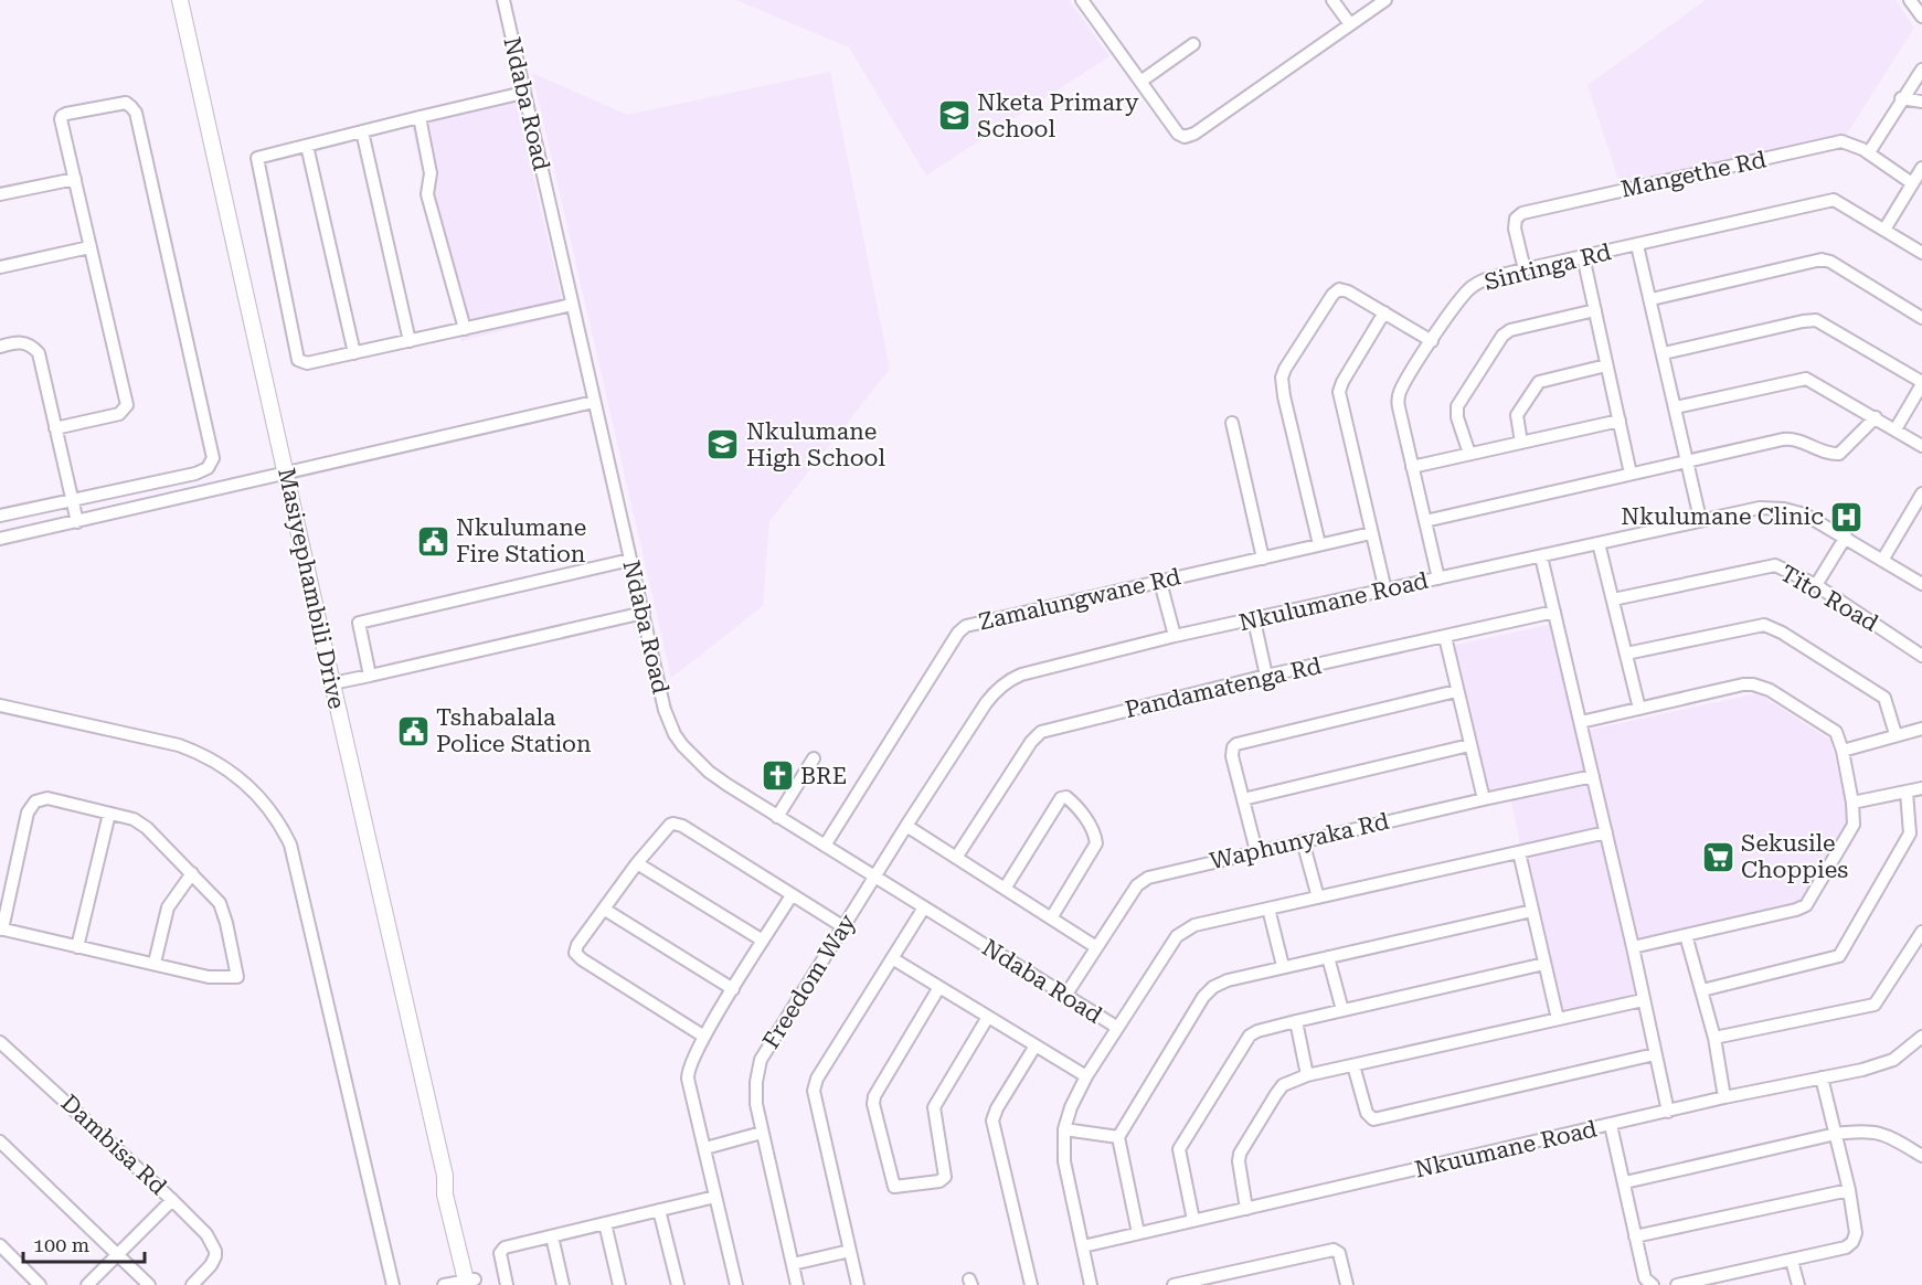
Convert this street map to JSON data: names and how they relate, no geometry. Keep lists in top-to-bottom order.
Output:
{
  "streets": {
    "main road": ["Masiyephambili Drive"],
    "street": [
      "Ndaba Road",
      "Mangethe Rd",
      "Sintinga Rd",
      "Tito Road",
      "Zamalungwane Rd",
      "Nkulumane Road",
      "Pandamatenga Rd",
      "Waphunyaka Rd",
      "Freedom Way",
      "Dambisa Rd",
      "Nkuumane Road"
    ]
  },
  "crossings": [
    ["Ndaba Road", "Zamalungwane Rd"],
    ["Ndaba Road", "Nkulumane Road"],
    ["Ndaba Road", "Waphunyaka Rd"],
    ["Ndaba Road", "Freedom Way"],
    ["Mangethe Rd", "Sintinga Rd"],
    ["Sintinga Rd", "Nkulumane Road"],
    ["Nkulumane Road", "Freedom Way"]
  ],
  "places": {
    "school or university": ["Nketa Primary School", "Nkulumane High School"],
    "hospital": ["Nkulumane Clinic"],
    "public building": ["Nkulumane Fire Station", "Tshabalala Police Station"],
    "church": ["BRE"],
    "supermarket": ["Sekusile Choppies"]
  },
  "scale_bar": "100 m"
}
